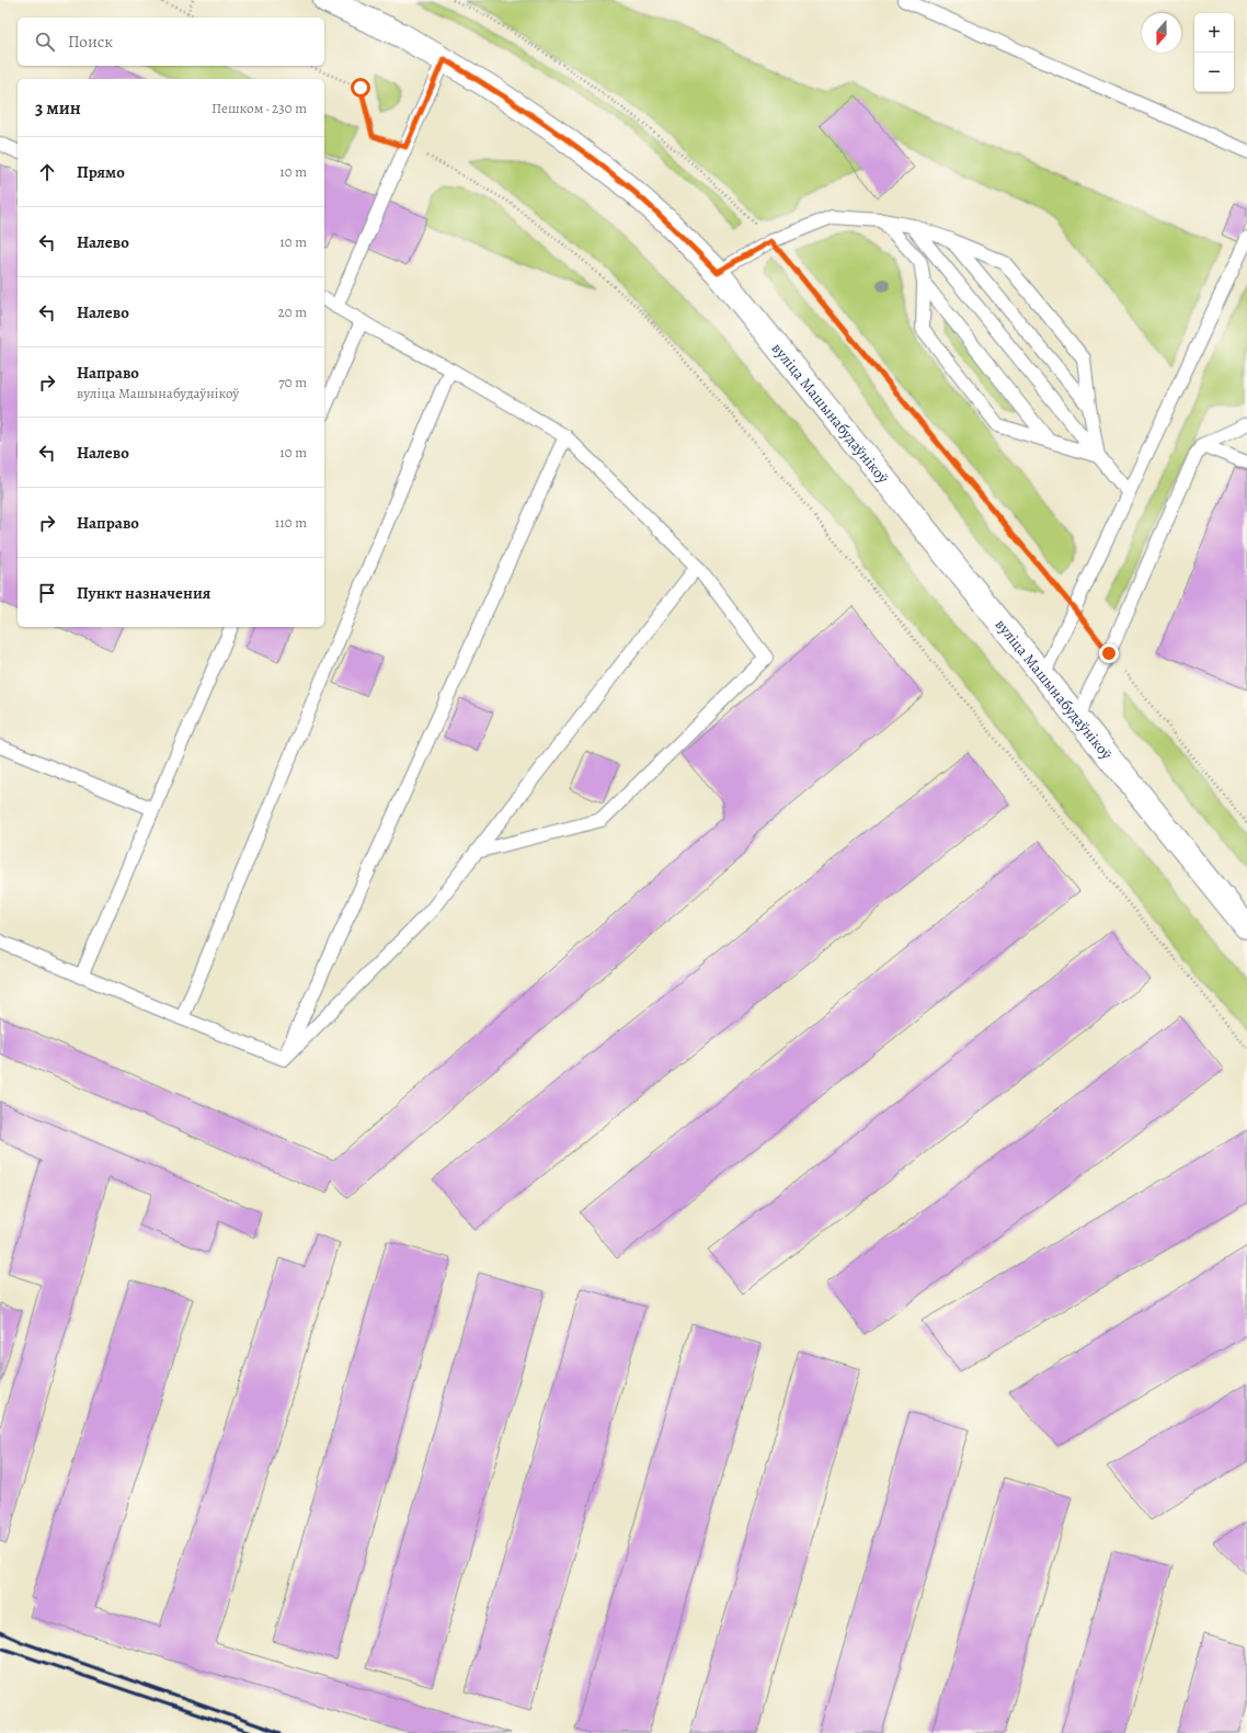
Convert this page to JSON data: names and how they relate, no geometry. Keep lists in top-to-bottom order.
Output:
{
  "streets": {
    "main road": ["вуліца Машынабудаўнікоў"]
  },
  "north": "bottom",
  "page": {
    "map_buttons": ["+", "−"],
    "search": "Поиск",
    "heading": ["3 мин", "Пешком · 230 m"],
    "list": [
      ["Прямо", "10 m"],
      ["Налево", "10 m"],
      ["Налево", "20 m"],
      ["Направо", "вуліца Машынабудаўнікоў", "70 m"],
      ["Налево", "10 m"],
      ["Направо", "110 m"],
      "Пункт назначения"
    ]
  }
}
